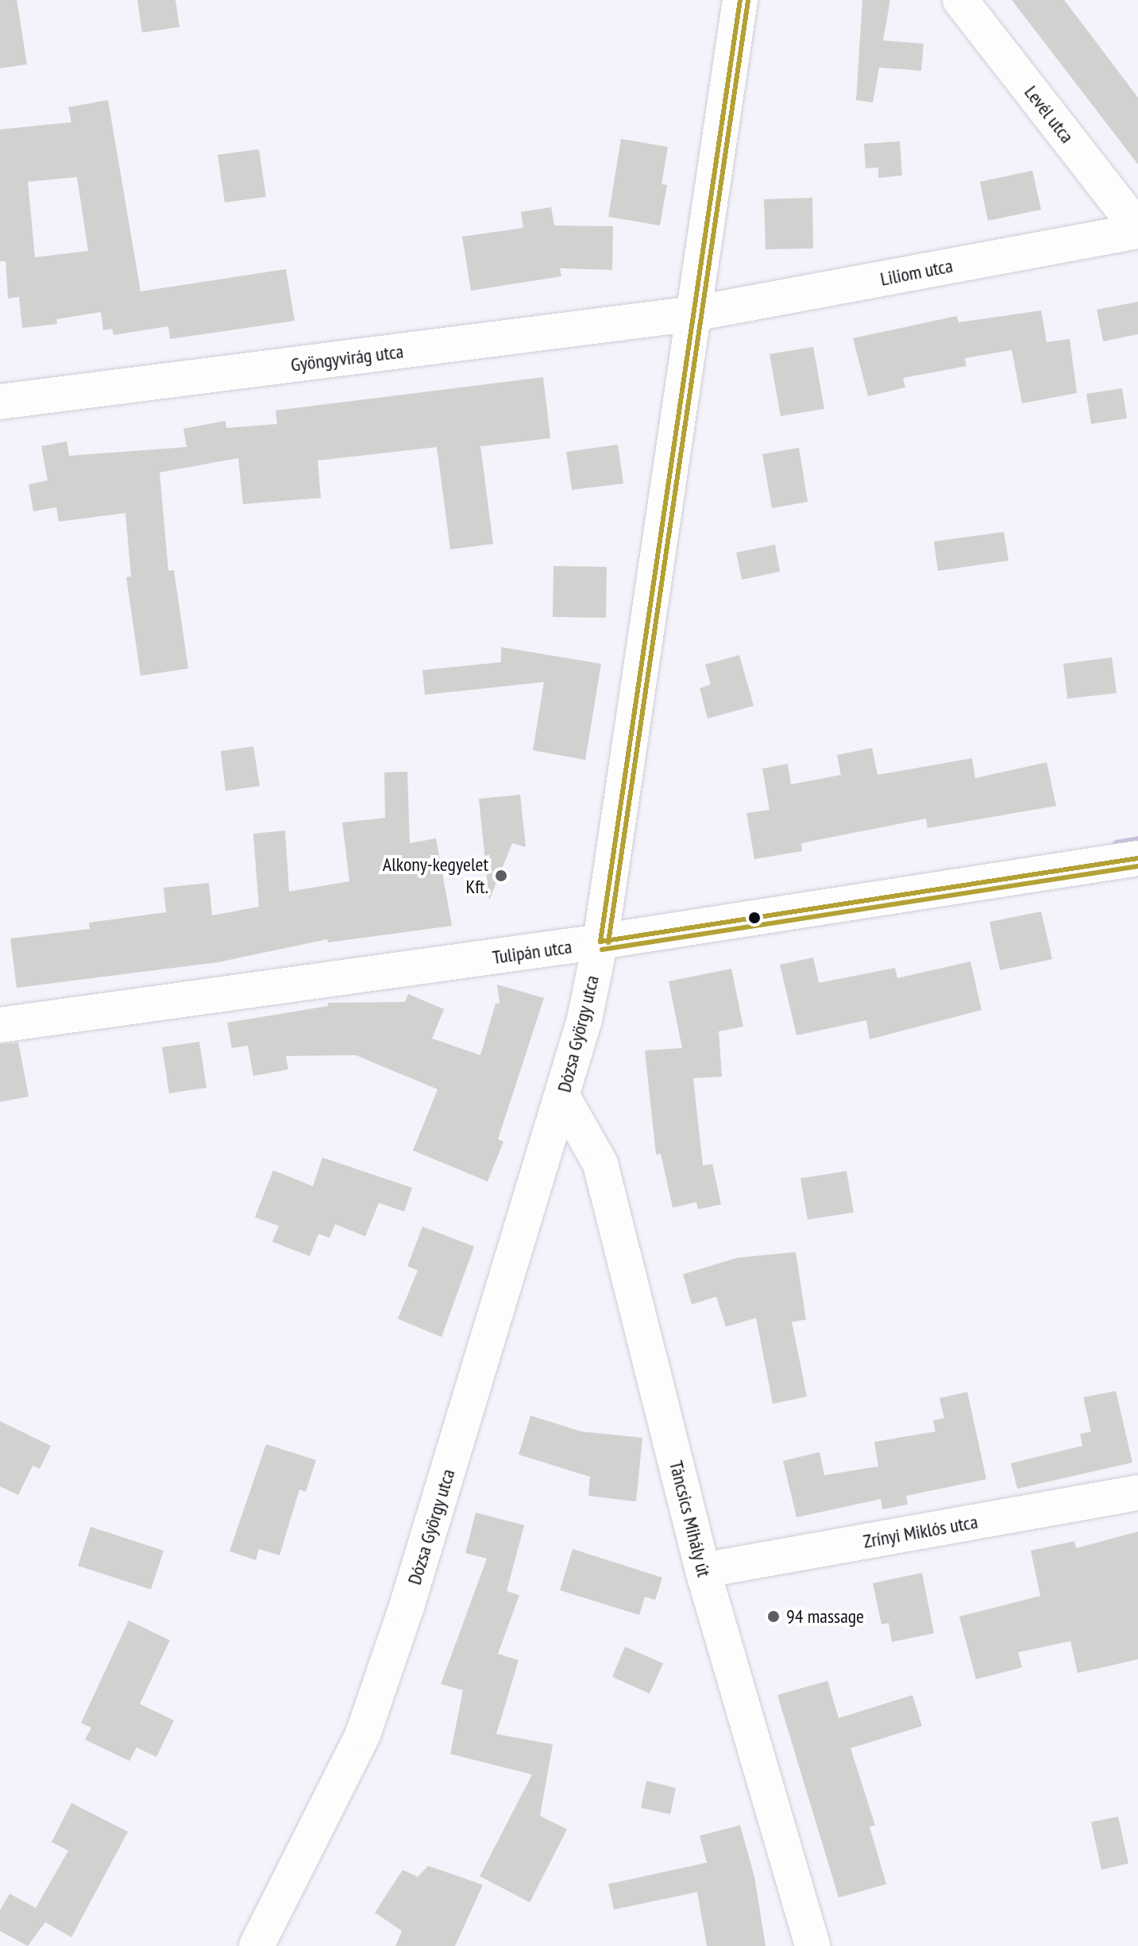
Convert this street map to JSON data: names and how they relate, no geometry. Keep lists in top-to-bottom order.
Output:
{
  "streets": {
    "street": [
      "Levél utca",
      "Liliom utca",
      "Gyöngyvirág utca",
      "Tulipán utca",
      "Dózsa György utca",
      "Táncsics Mihály út",
      "Zrínyi Miklós utca"
    ]
  },
  "crossings": [
    ["Levél utca", "Liliom utca"],
    ["Liliom utca", "Gyöngyvirág utca"],
    ["Liliom utca", "Dózsa György utca"],
    ["Gyöngyvirág utca", "Dózsa György utca"],
    ["Tulipán utca", "Dózsa György utca"],
    ["Dózsa György utca", "Táncsics Mihály út"],
    ["Táncsics Mihály út", "Zrínyi Miklós utca"]
  ],
  "places": ["Alkony-kegyelet Kft.", "94 massage"]
}
